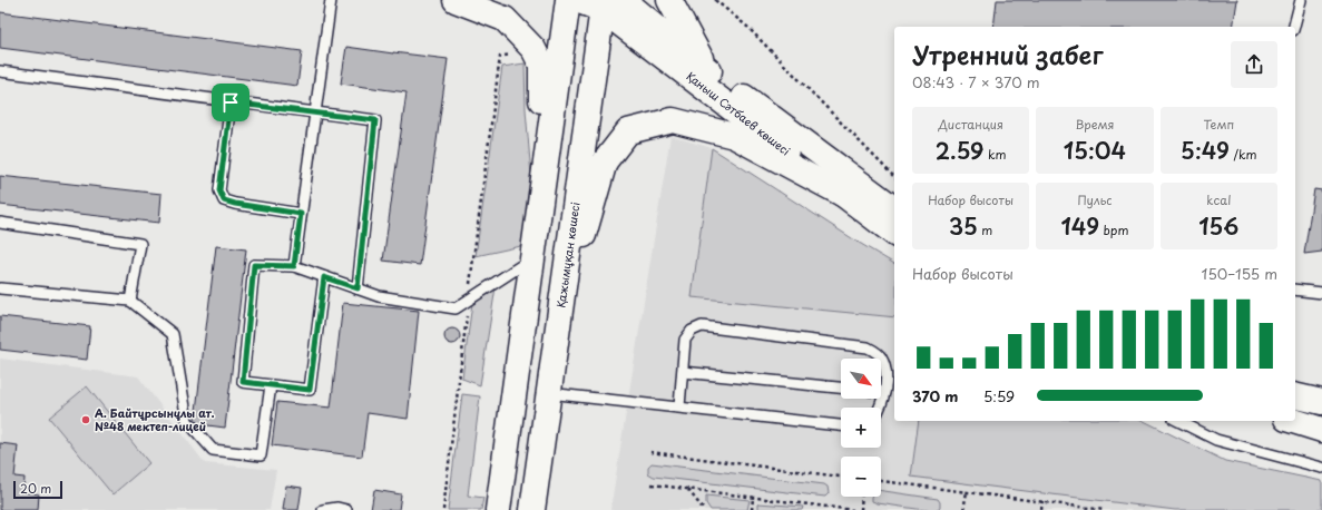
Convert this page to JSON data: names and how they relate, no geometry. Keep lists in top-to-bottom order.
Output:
{
  "streets": {
    "main road": ["Қаныш Сәтбаев көшесі", "Қажымұқан көшесі"]
  },
  "crossings": [
    ["Қаныш Сәтбаев көшесі", "Қажымұқан көшесі"]
  ],
  "places": ["А. Байтұрсынұлы ат. №48 мектеп-лицей"],
  "scale_bar": "20 m",
  "north": "bottom right",
  "page": {
    "heading": ["Утренний забег", "08:43 · 7 × 370 m"],
    "stats": [
      ["Дистанция", "2.59 km"],
      ["Время", "15:04"],
      ["Темп", "5:49 /km"],
      ["Набор высоты", "35 m"],
      ["Пульс", "149 bpm"],
      ["kcal", "156"]
    ],
    "chart": ["Набор высоты", "150–155 m"],
    "map_buttons": ["+", "−"],
    "list": [
      {
        "name": "370 m",
        "note": "5:59"
      }
    ],
    "scale": "20 m"
  }
}
